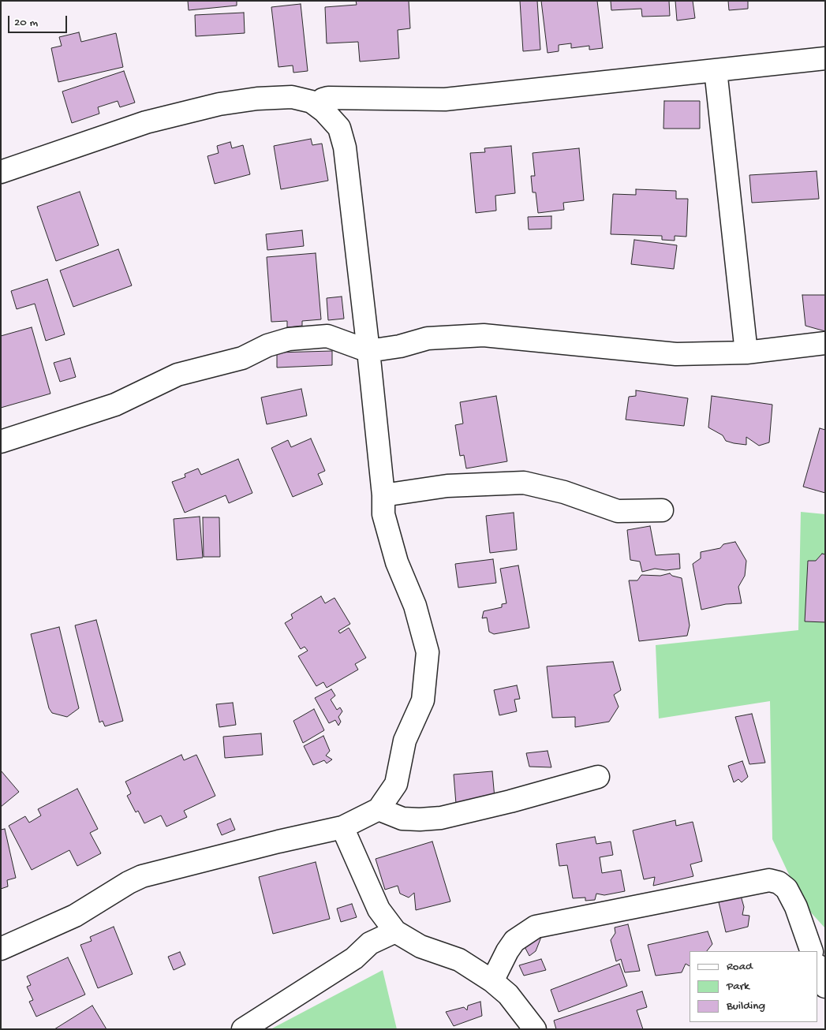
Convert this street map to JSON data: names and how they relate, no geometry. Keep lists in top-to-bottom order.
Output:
{
  "legend": ["Road", "Park", "Building"],
  "scale_bar": "20 m"
}
